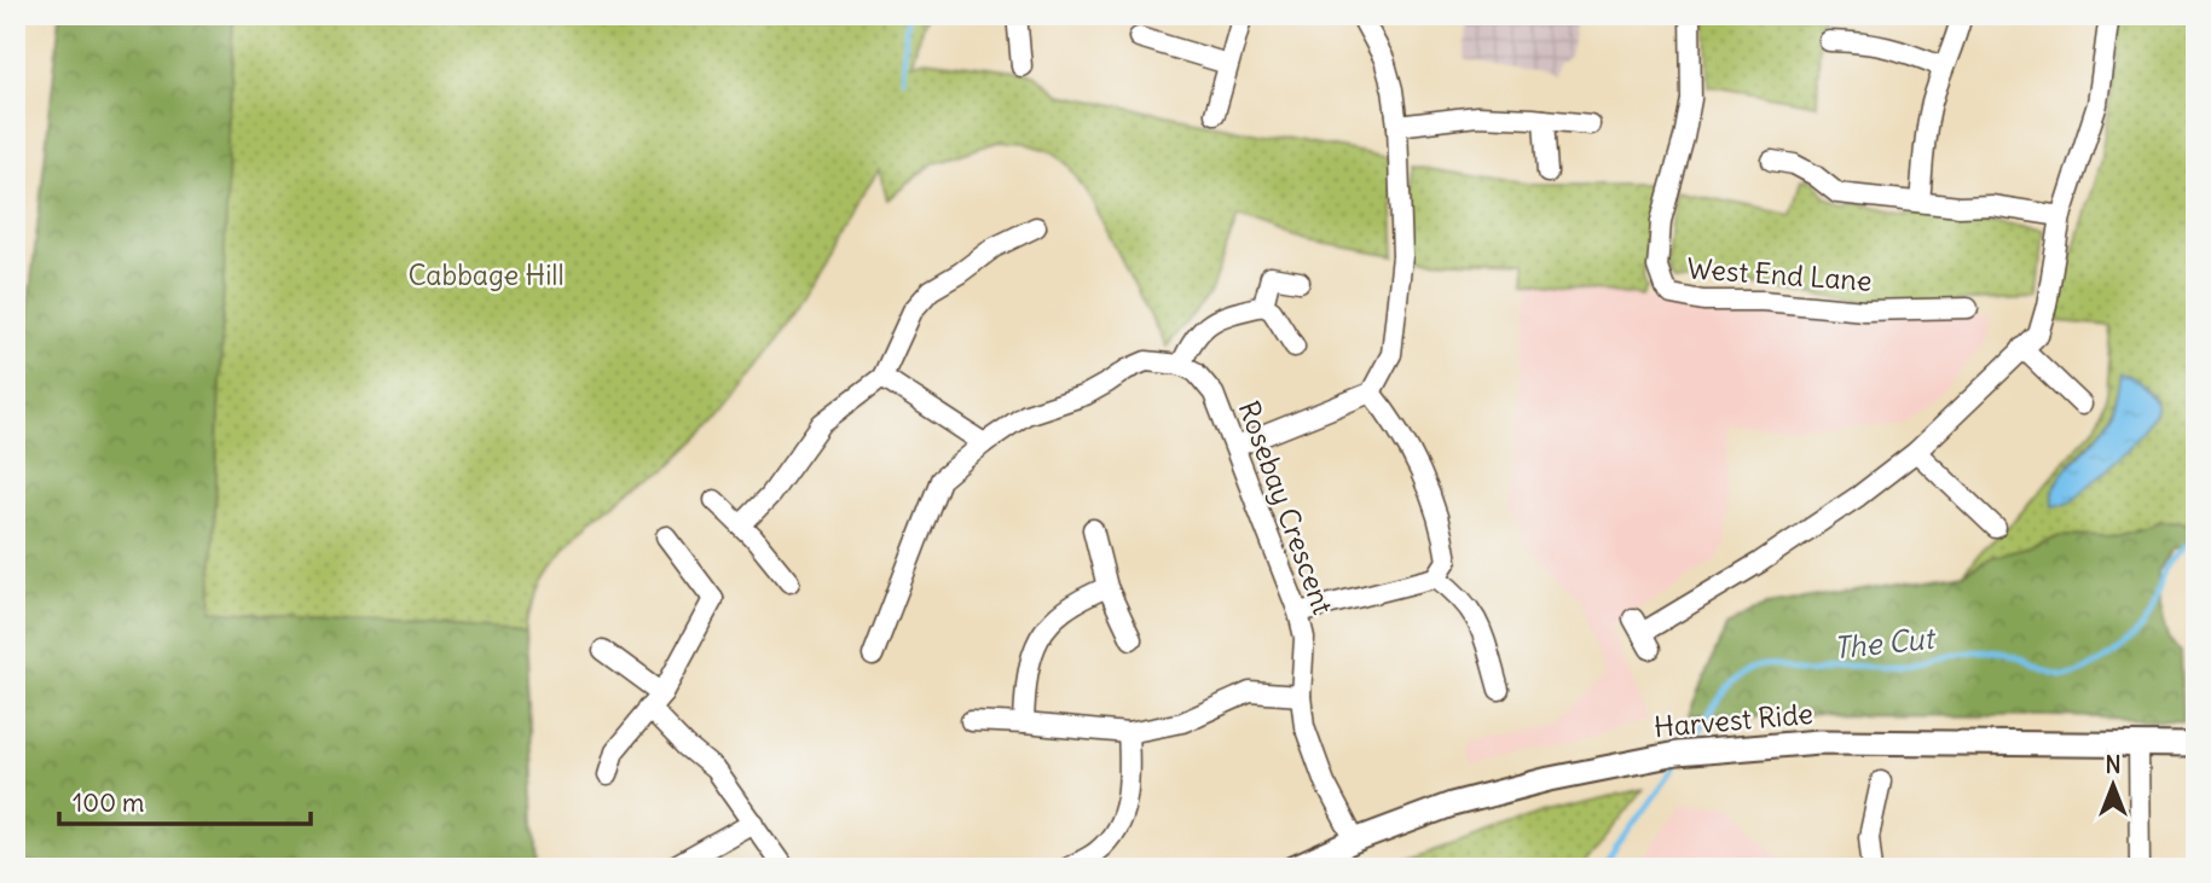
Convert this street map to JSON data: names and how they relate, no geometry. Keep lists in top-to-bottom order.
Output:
{
  "streets": {
    "street": ["West End Lane", "Rosebay Crescent", "Harvest Ride"]
  },
  "crossings": [
    ["Rosebay Crescent", "Harvest Ride"]
  ],
  "water": ["The Cut"],
  "parks": ["Cabbage Hill"],
  "scale_bar": "100 m",
  "north": "top"
}
